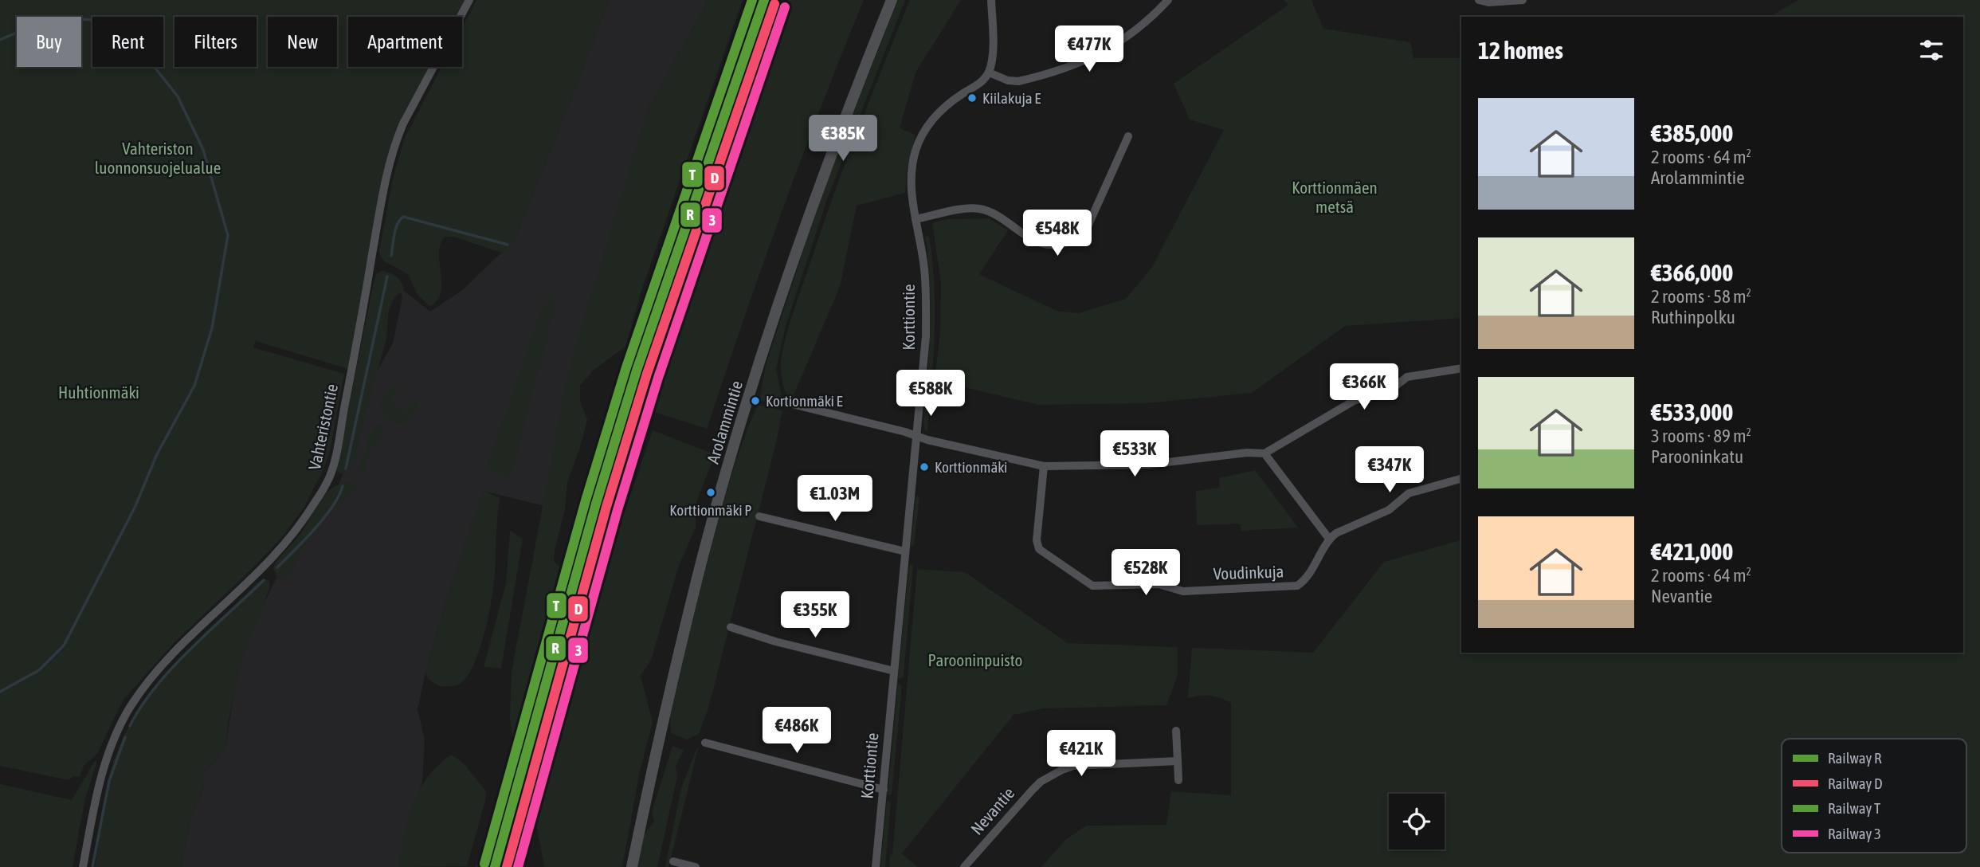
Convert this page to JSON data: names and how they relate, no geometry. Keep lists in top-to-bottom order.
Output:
{
  "streets": {
    "street": [
      "Korttiontie",
      "Arolammintie",
      "Vahteristontie",
      "Voudinkuja",
      "Nevantie"
    ]
  },
  "parks": [
    "Vahteriston luonnonsuojelualue",
    "Korttionmäen metsä",
    "Huhtionmäki",
    "Parooninpuisto"
  ],
  "places": [
    "Kiilakuja E",
    "Kortionmäki E",
    "Korttionmäki",
    "Korttionmäki P"
  ],
  "lines": [
    "rail line R",
    "rail line T",
    "rail line D",
    "rail line 3"
  ],
  "legend": [
    "Railway R",
    "Railway D",
    "Railway T",
    "Railway 3"
  ],
  "page": {
    "chip": [
      "Buy",
      "Rent",
      "Filters",
      "New",
      "Apartment"
    ],
    "heading": "12 homes",
    "price": [
      "€477K",
      "€385K",
      "€548K",
      "€366K",
      "€588K",
      "€533K",
      "€347K",
      "€1.03M",
      "€528K",
      "€355K",
      "€486K",
      "€421K"
    ],
    "list": [
      {
        "name": "€385,000",
        "note": "2 rooms · 64 m² · Arolammintie"
      },
      {
        "name": "€366,000",
        "note": "2 rooms · 58 m² · Ruthinpolku"
      },
      {
        "name": "€533,000",
        "note": "3 rooms · 89 m² · Parooninkatu"
      },
      {
        "name": "€421,000",
        "note": "2 rooms · 64 m² · Nevantie"
      }
    ]
  }
}
